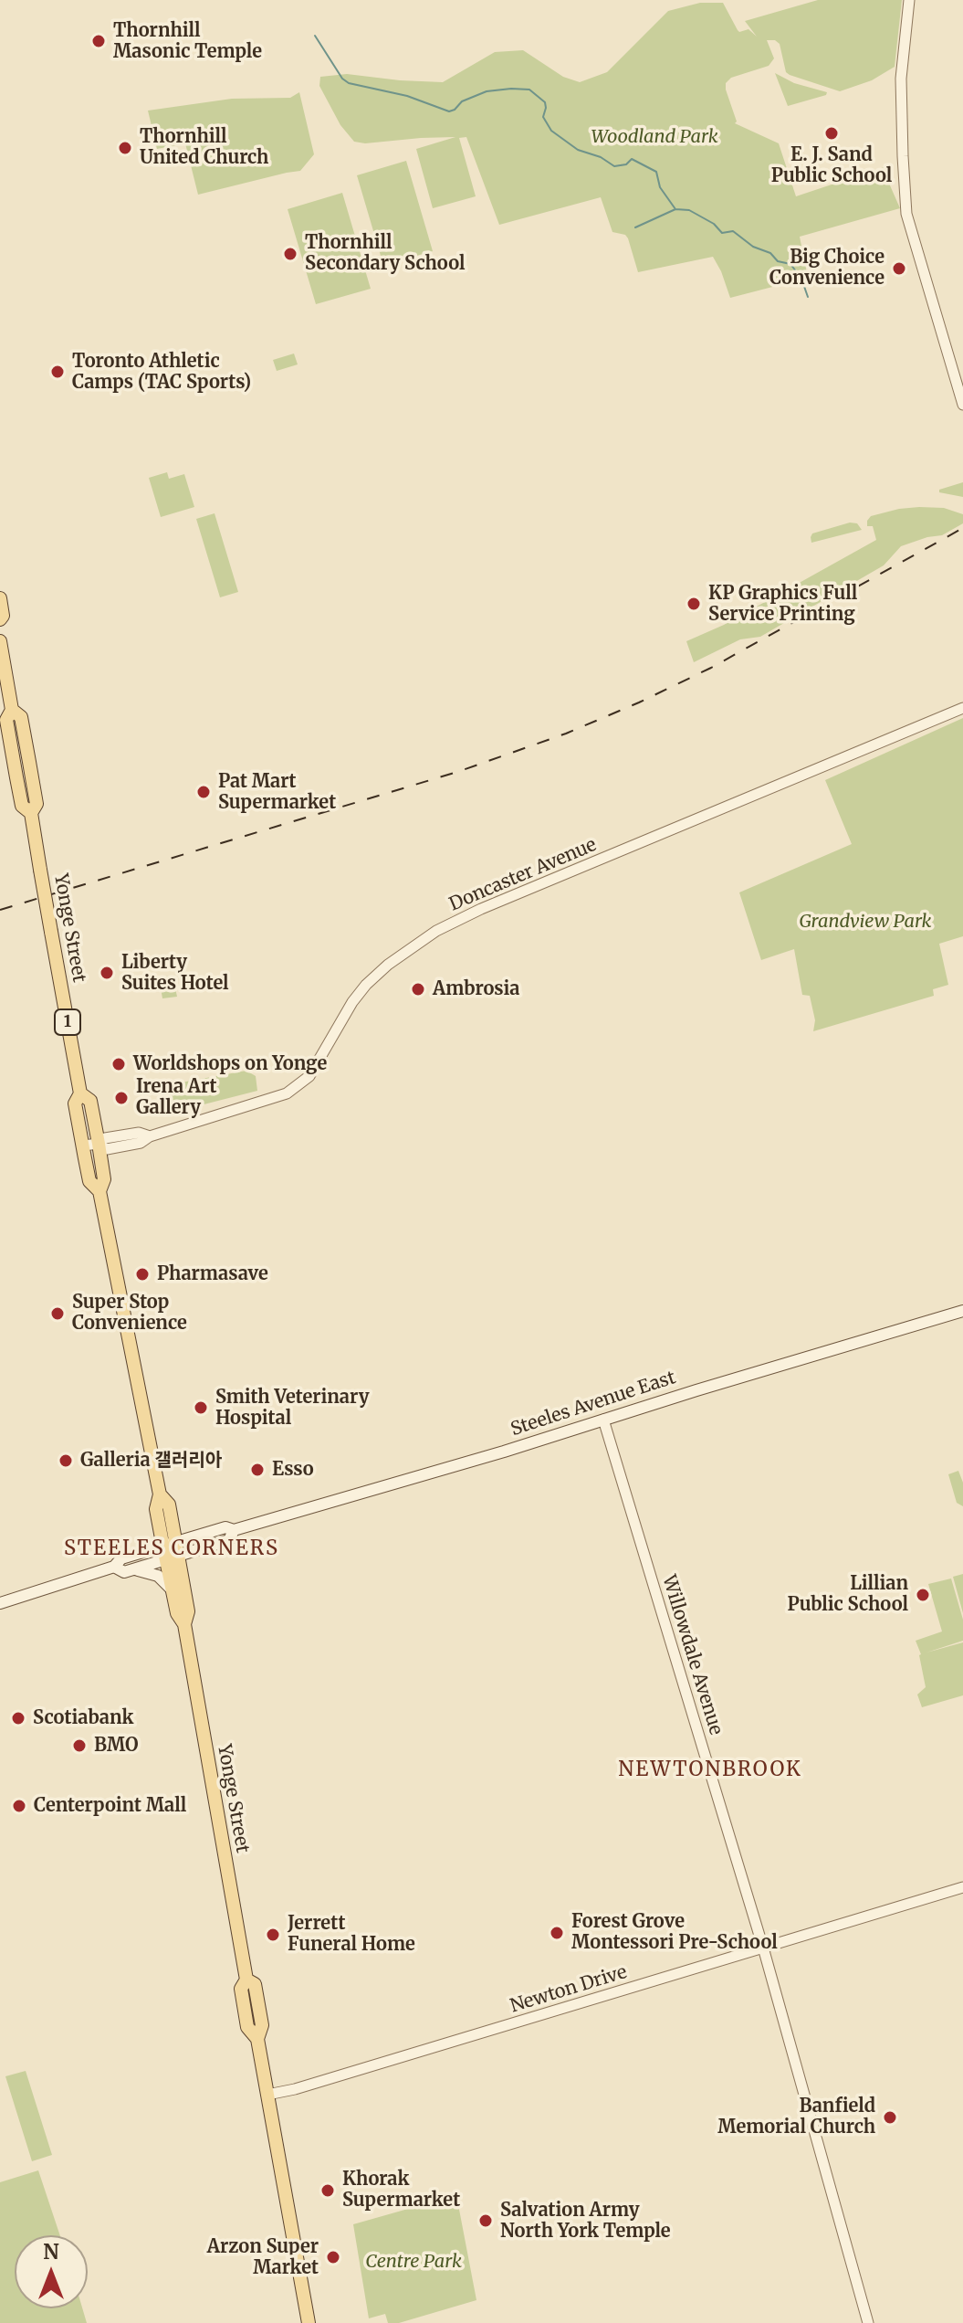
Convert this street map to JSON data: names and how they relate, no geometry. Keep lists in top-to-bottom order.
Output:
{
  "streets": {
    "main road": ["Yonge Street", "1", "Steeles Avenue East"],
    "street": ["Doncaster Avenue", "Willowdale Avenue", "Newton Drive"]
  },
  "crossings": [
    ["Doncaster Avenue", "Yonge Street"],
    ["Yonge Street", "Steeles Avenue East"],
    ["Yonge Street", "Newton Drive"],
    ["Steeles Avenue East", "Willowdale Avenue"],
    ["Willowdale Avenue", "Newton Drive"]
  ],
  "districts": ["STEELES CORNERS", "NEWTONBROOK"],
  "parks": ["Woodland Park", "Grandview Park", "Centre Park"],
  "places": [
    "Thornhill Masonic Temple",
    "E. J. Sand Public School",
    "Thornhill United Church",
    "Thornhill Secondary School",
    "Big Choice Convenience",
    "Toronto Athletic Camps (TAC Sports)",
    "KP Graphics Full Service Printing",
    "Pat Mart Supermarket",
    "Liberty Suites Hotel",
    "Ambrosia",
    "Worldshops on Yonge",
    "Irena Art Gallery",
    "Pharmasave",
    "Super Stop Convenience",
    "Smith Veterinary Hospital",
    "Galleria 갤러리아",
    "Esso",
    "Lillian Public School",
    "Scotiabank",
    "BMO",
    "Centerpoint Mall",
    "Forest Grove Montessori Pre-School",
    "Jerrett Funeral Home",
    "Banfield Memorial Church",
    "Khorak Supermarket",
    "Salvation Army North York Temple",
    "Arzon Super Market"
  ],
  "north": "top"
}
